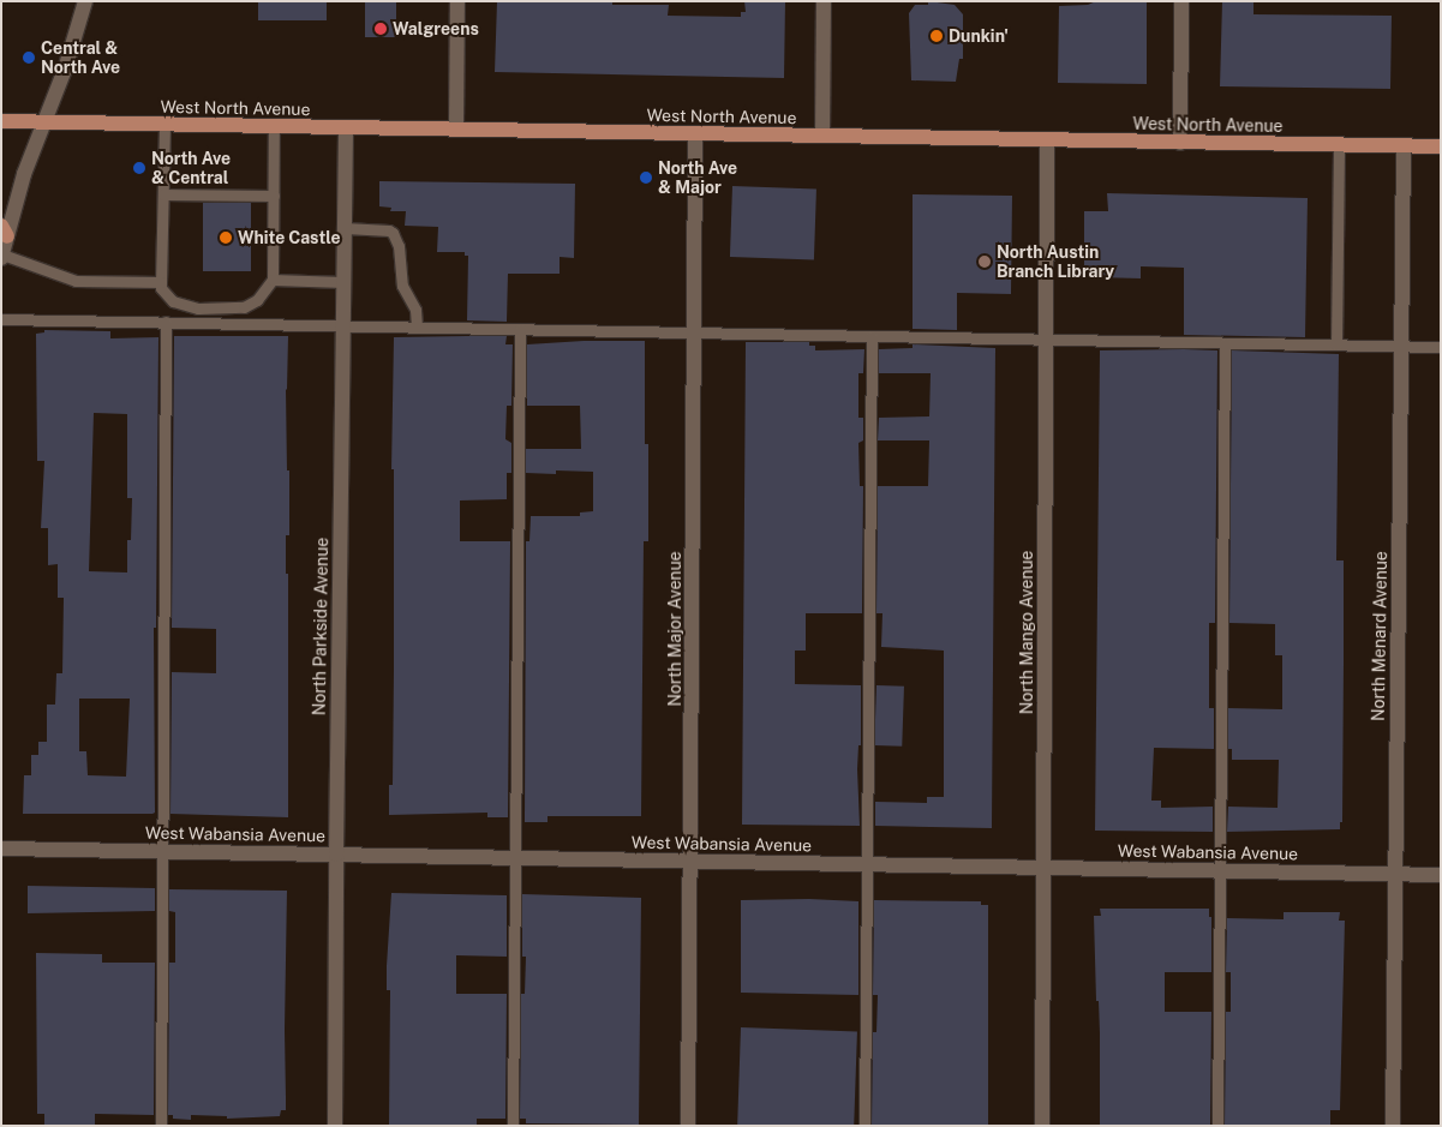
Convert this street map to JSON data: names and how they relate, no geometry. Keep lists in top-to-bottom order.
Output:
{
  "streets": {
    "main road": ["West North Avenue"],
    "street": [
      "North Parkside Avenue",
      "North Major Avenue",
      "North Mango Avenue",
      "North Menard Avenue",
      "West Wabansia Avenue"
    ]
  },
  "crossings": [
    ["West North Avenue", "North Parkside Avenue"],
    ["West North Avenue", "North Major Avenue"],
    ["West North Avenue", "North Mango Avenue"],
    ["West North Avenue", "North Menard Avenue"],
    ["North Parkside Avenue", "West Wabansia Avenue"],
    ["North Major Avenue", "West Wabansia Avenue"],
    ["North Mango Avenue", "West Wabansia Avenue"],
    ["North Menard Avenue", "West Wabansia Avenue"]
  ],
  "places": [
    "Walgreens",
    "Dunkin'",
    "Central & North Ave",
    "North Ave & Central",
    "North Ave & Major",
    "White Castle",
    "North Austin Branch Library"
  ]
}
